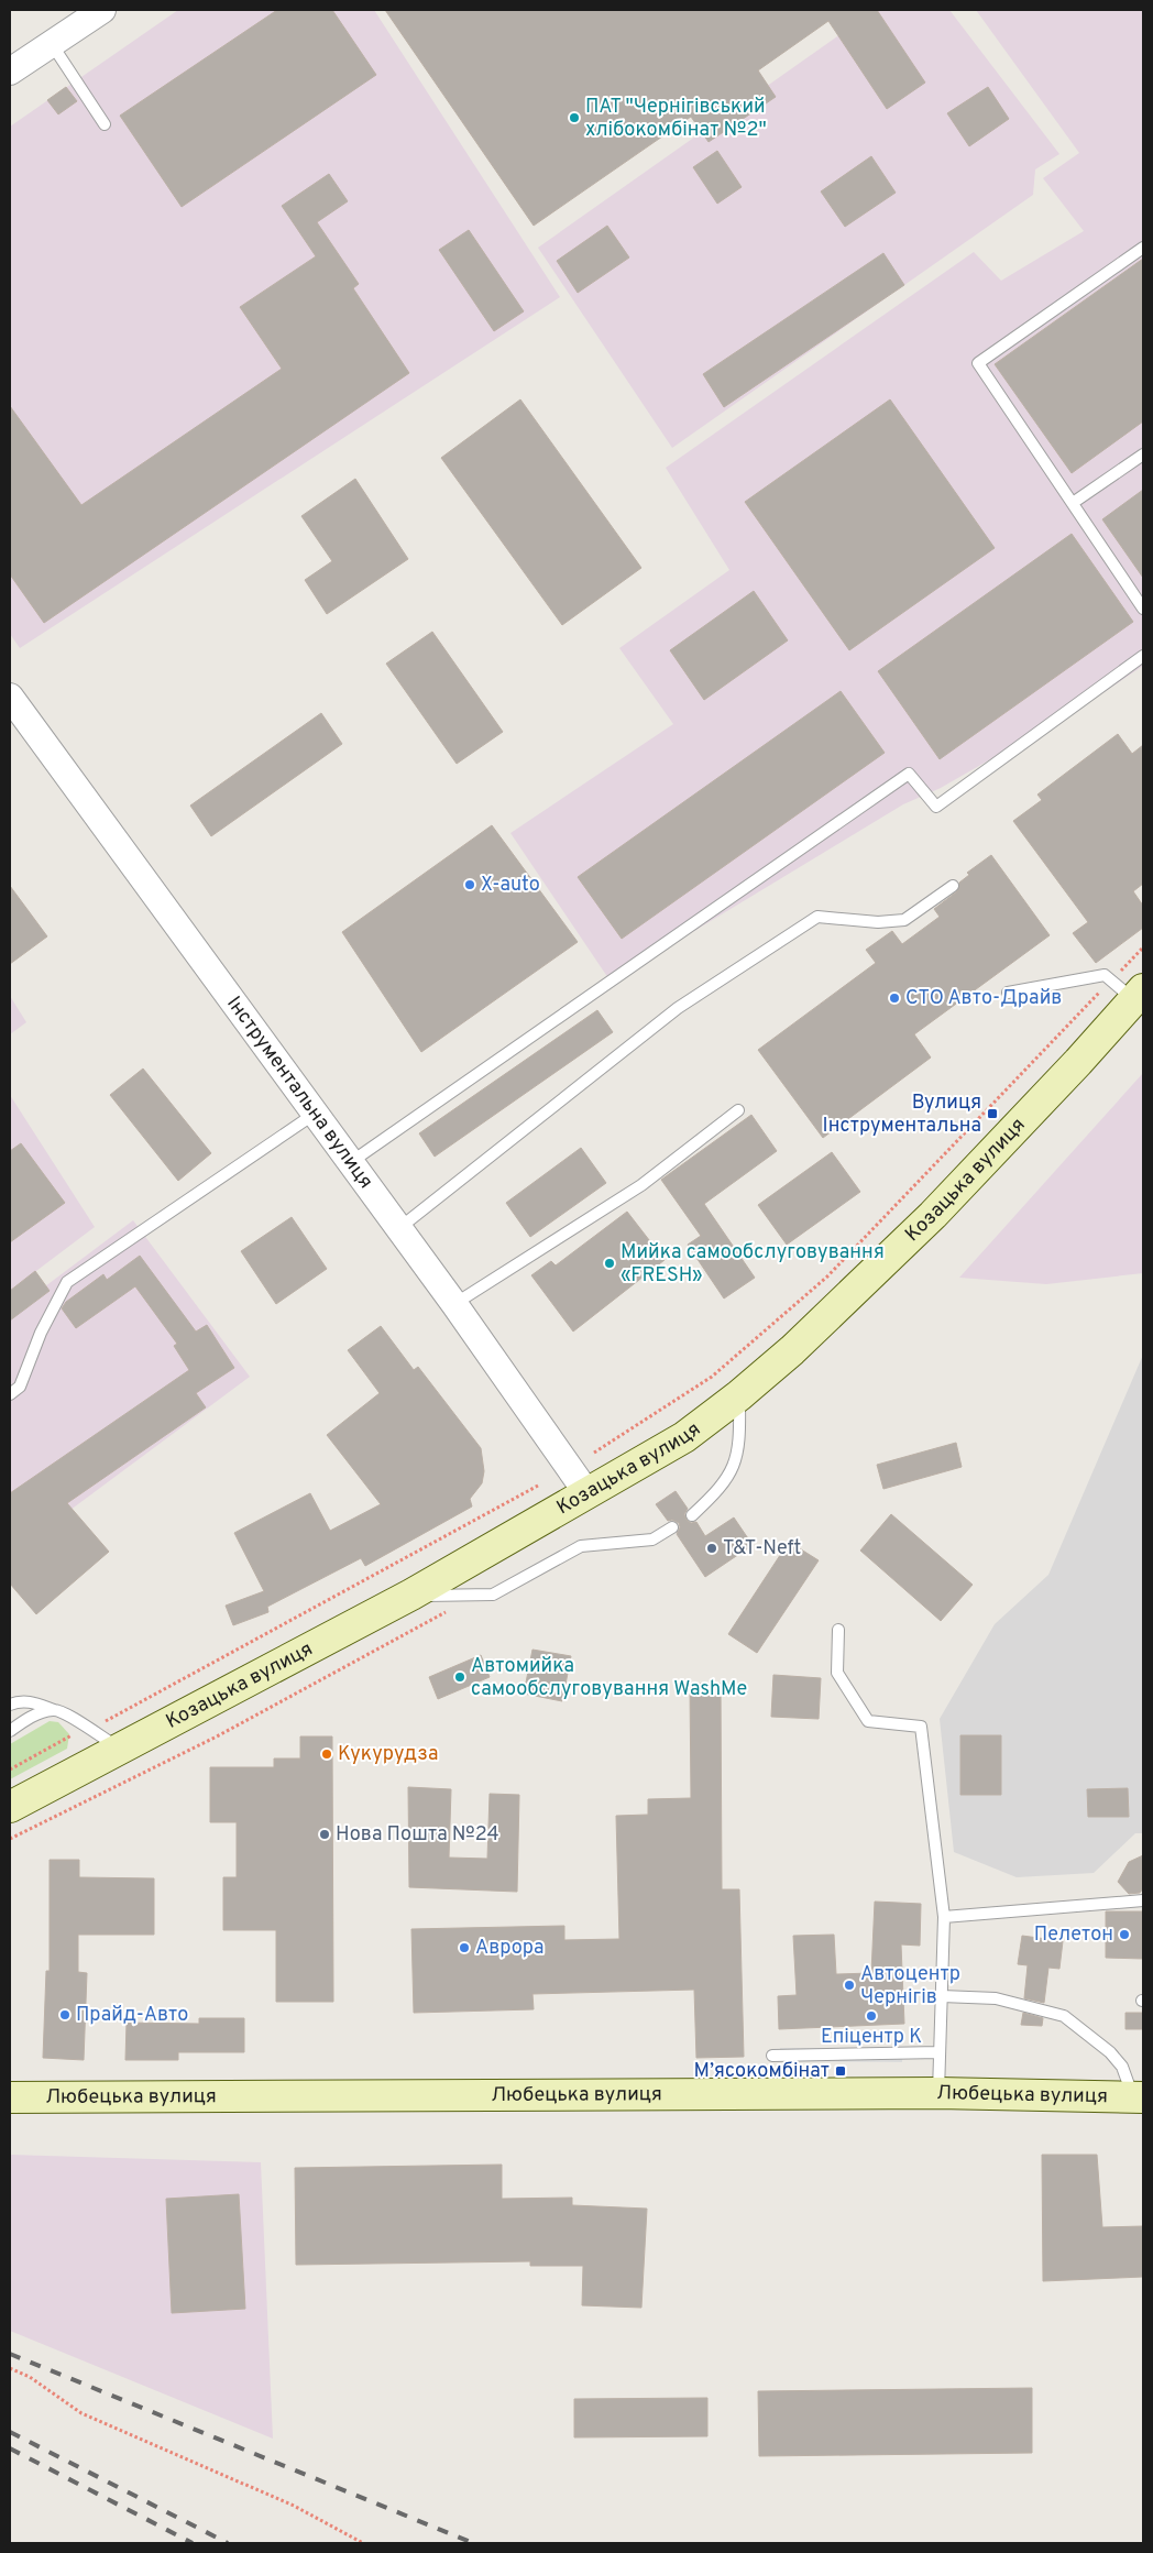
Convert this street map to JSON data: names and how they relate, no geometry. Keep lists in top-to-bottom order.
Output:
{
  "streets": {
    "main road": ["Козацька вулиця", "Любецька вулиця"],
    "street": ["Інструментальна вулиця"]
  },
  "crossings": [
    ["Інструментальна вулиця", "Козацька вулиця"]
  ],
  "places": {
    "other": [
      "ПАТ \"Чернігівський хлібокомбінат №2\"",
      "X-auto",
      "СТО Авто-Драйв",
      "Мийка самообслуговування «FRESH»",
      "T&T-Neft",
      "Автомийка самообслуговування WashMe",
      "Кукурудза",
      "Нова Пошта №24",
      "Пелетон",
      "Аврора",
      "Автоцентр Чернігів",
      "Прайд-Авто",
      "Епіцентр К"
    ],
    "transit": ["Вулиця Інструментальна", "М’ясокомбінат"]
  }
}
